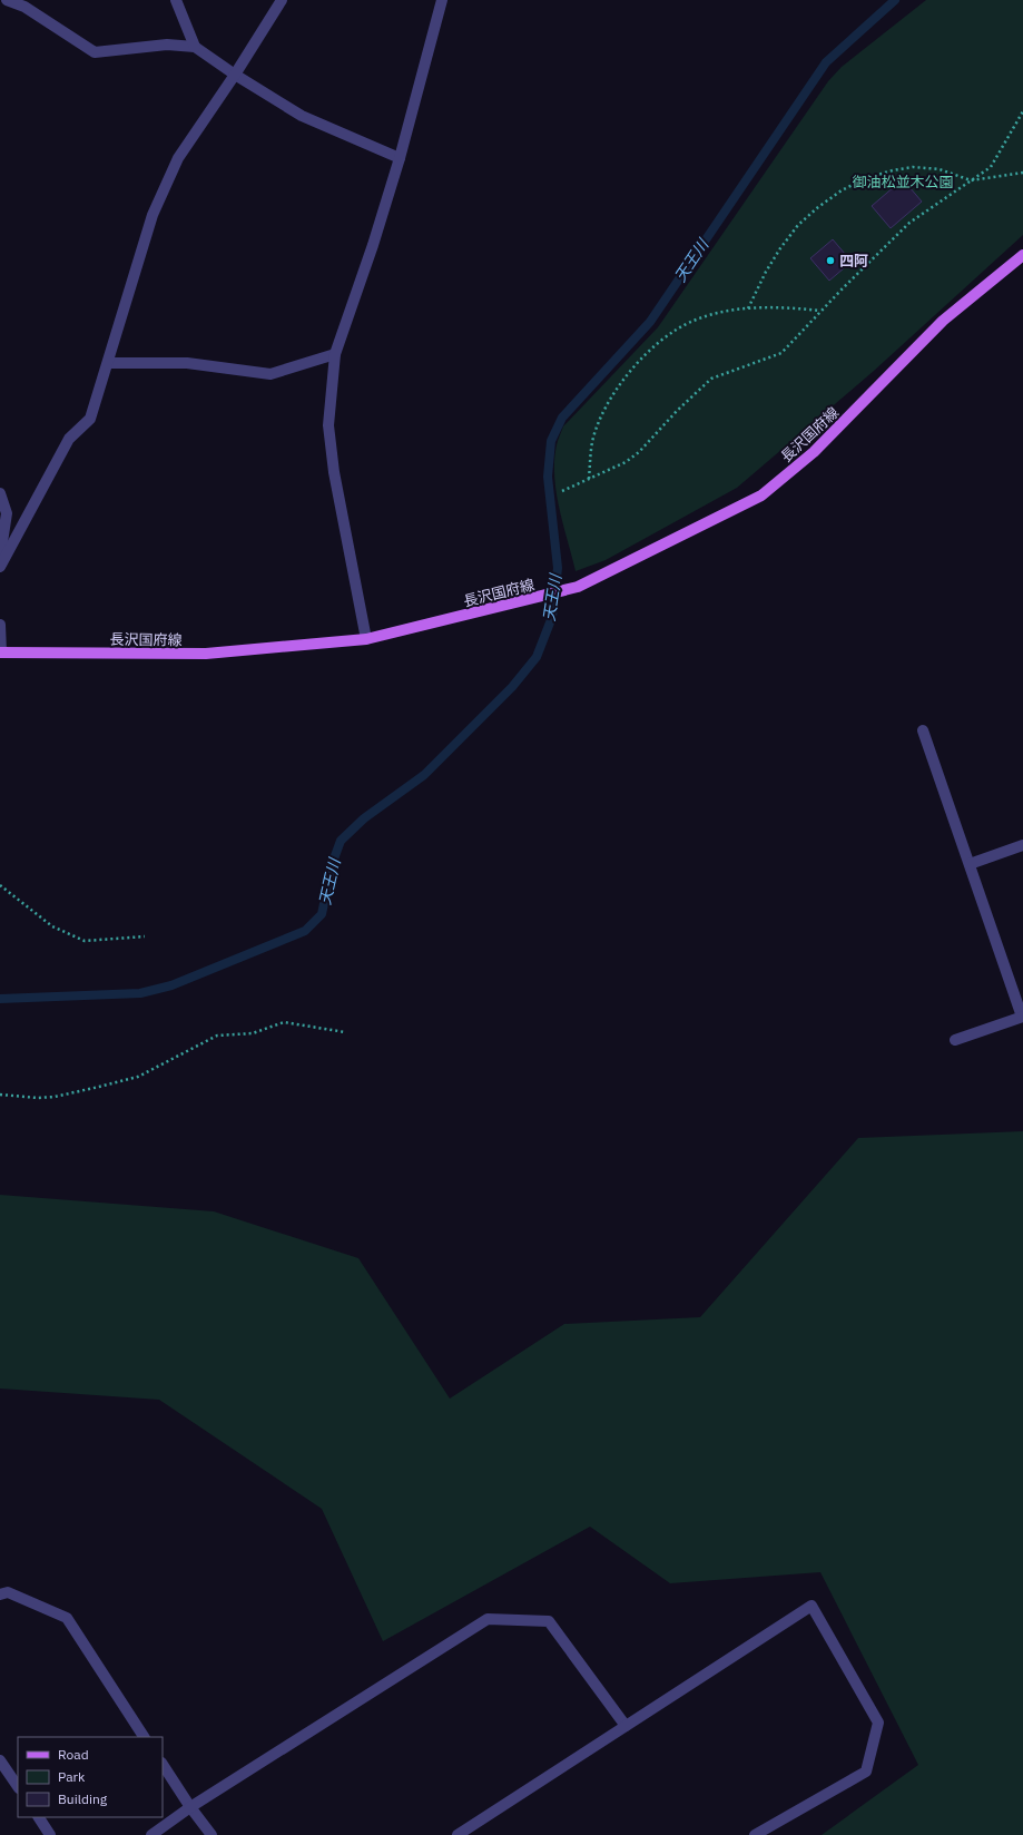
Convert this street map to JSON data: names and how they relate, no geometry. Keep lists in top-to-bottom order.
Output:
{
  "streets": {
    "main road": ["長沢国府線"]
  },
  "water": ["天王川"],
  "parks": ["御油松並木公園"],
  "places": ["四阿"],
  "legend": ["Road", "Park", "Building"]
}
